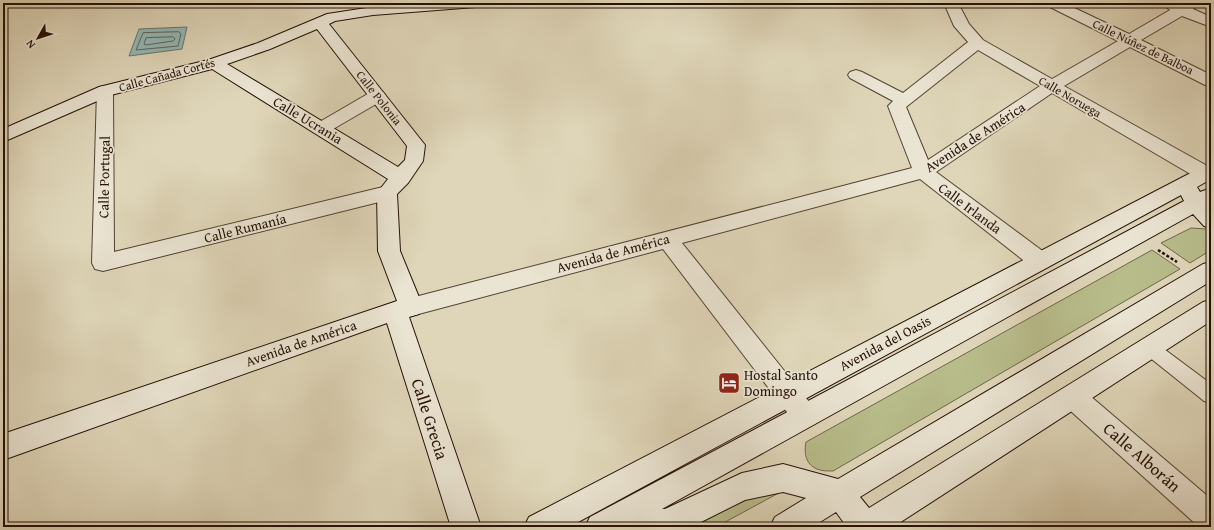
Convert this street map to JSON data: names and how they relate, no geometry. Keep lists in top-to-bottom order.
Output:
{
  "streets": {
    "street": [
      "Calle Núñez de Balboa",
      "Calle Cañada Cortés",
      "Calle Noruega",
      "Calle Polonia",
      "Calle Ucrania",
      "Avenida de América",
      "Calle Portugal",
      "Calle Irlanda",
      "Calle Rumanía",
      "Avenida del Oasis",
      "Calle Grecia",
      "Calle Alborán"
    ]
  },
  "crossings": [
    ["Calle Núñez de Balboa", "Avenida de América"],
    ["Calle Cañada Cortés", "Calle Polonia"],
    ["Calle Cañada Cortés", "Calle Ucrania"],
    ["Calle Cañada Cortés", "Calle Portugal"],
    ["Calle Noruega", "Avenida de América"],
    ["Calle Noruega", "Avenida del Oasis"],
    ["Calle Polonia", "Calle Ucrania"],
    ["Avenida de América", "Calle Irlanda"],
    ["Avenida de América", "Calle Grecia"],
    ["Calle Portugal", "Calle Rumanía"],
    ["Calle Irlanda", "Avenida del Oasis"],
    ["Calle Rumanía", "Calle Grecia"]
  ],
  "places": {
    "hotel": ["Hostal Santo Domingo"]
  },
  "north": "bottom left"
}
